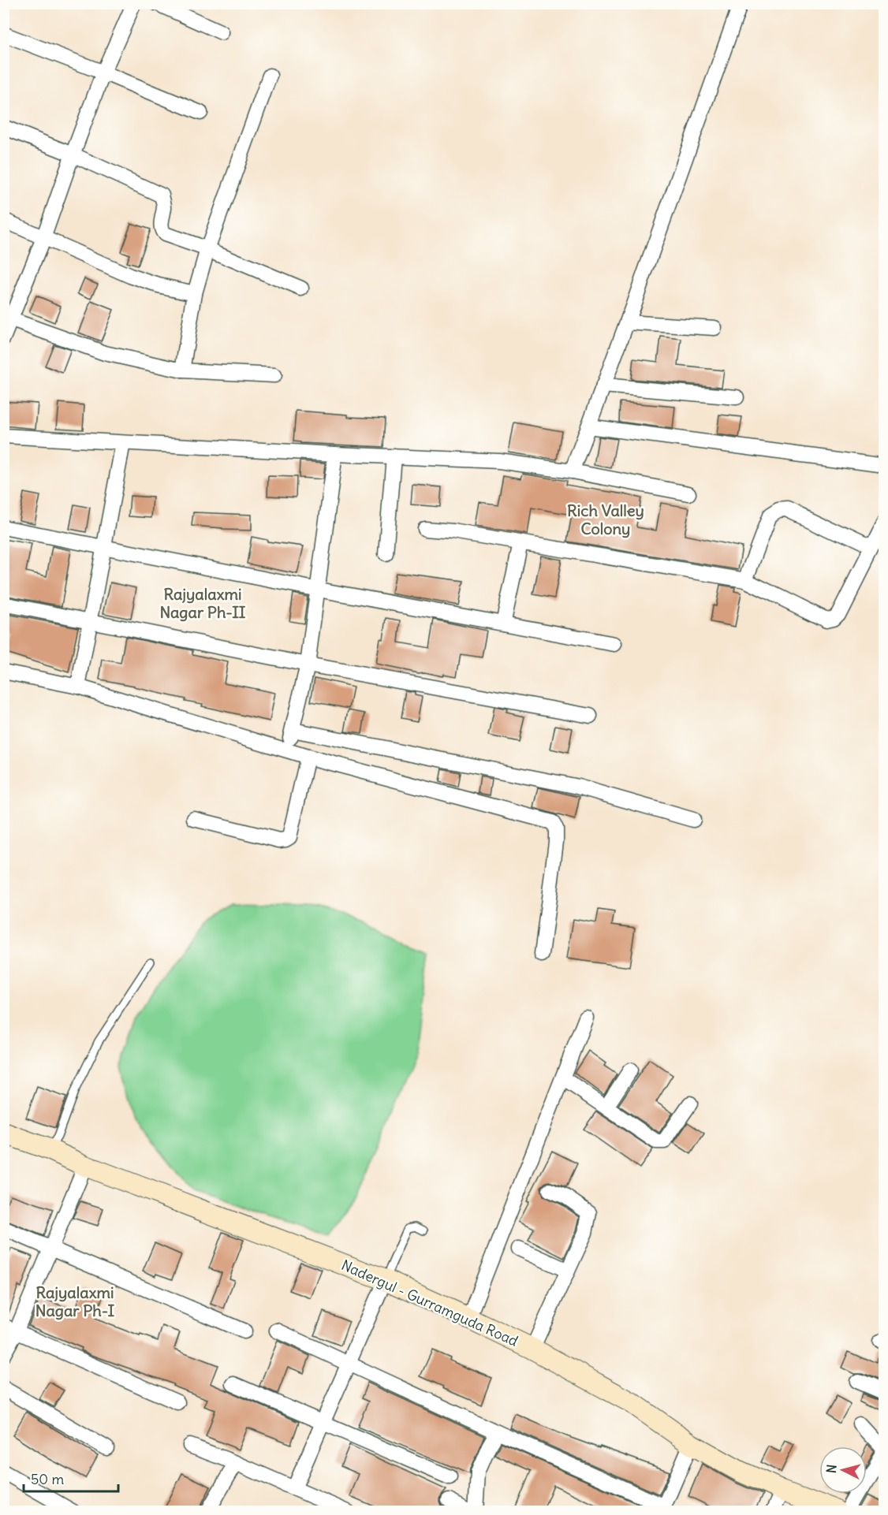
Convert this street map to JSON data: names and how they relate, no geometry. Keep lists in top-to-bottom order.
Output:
{
  "streets": {
    "main road": ["Nadergul - Gurramguda Road"]
  },
  "districts": ["Rich Valley Colony", "Rajyalaxmi Nagar Ph-II", "Rajyalaxmi Nagar Ph-I"],
  "scale_bar": "50 m",
  "north": "left"
}
